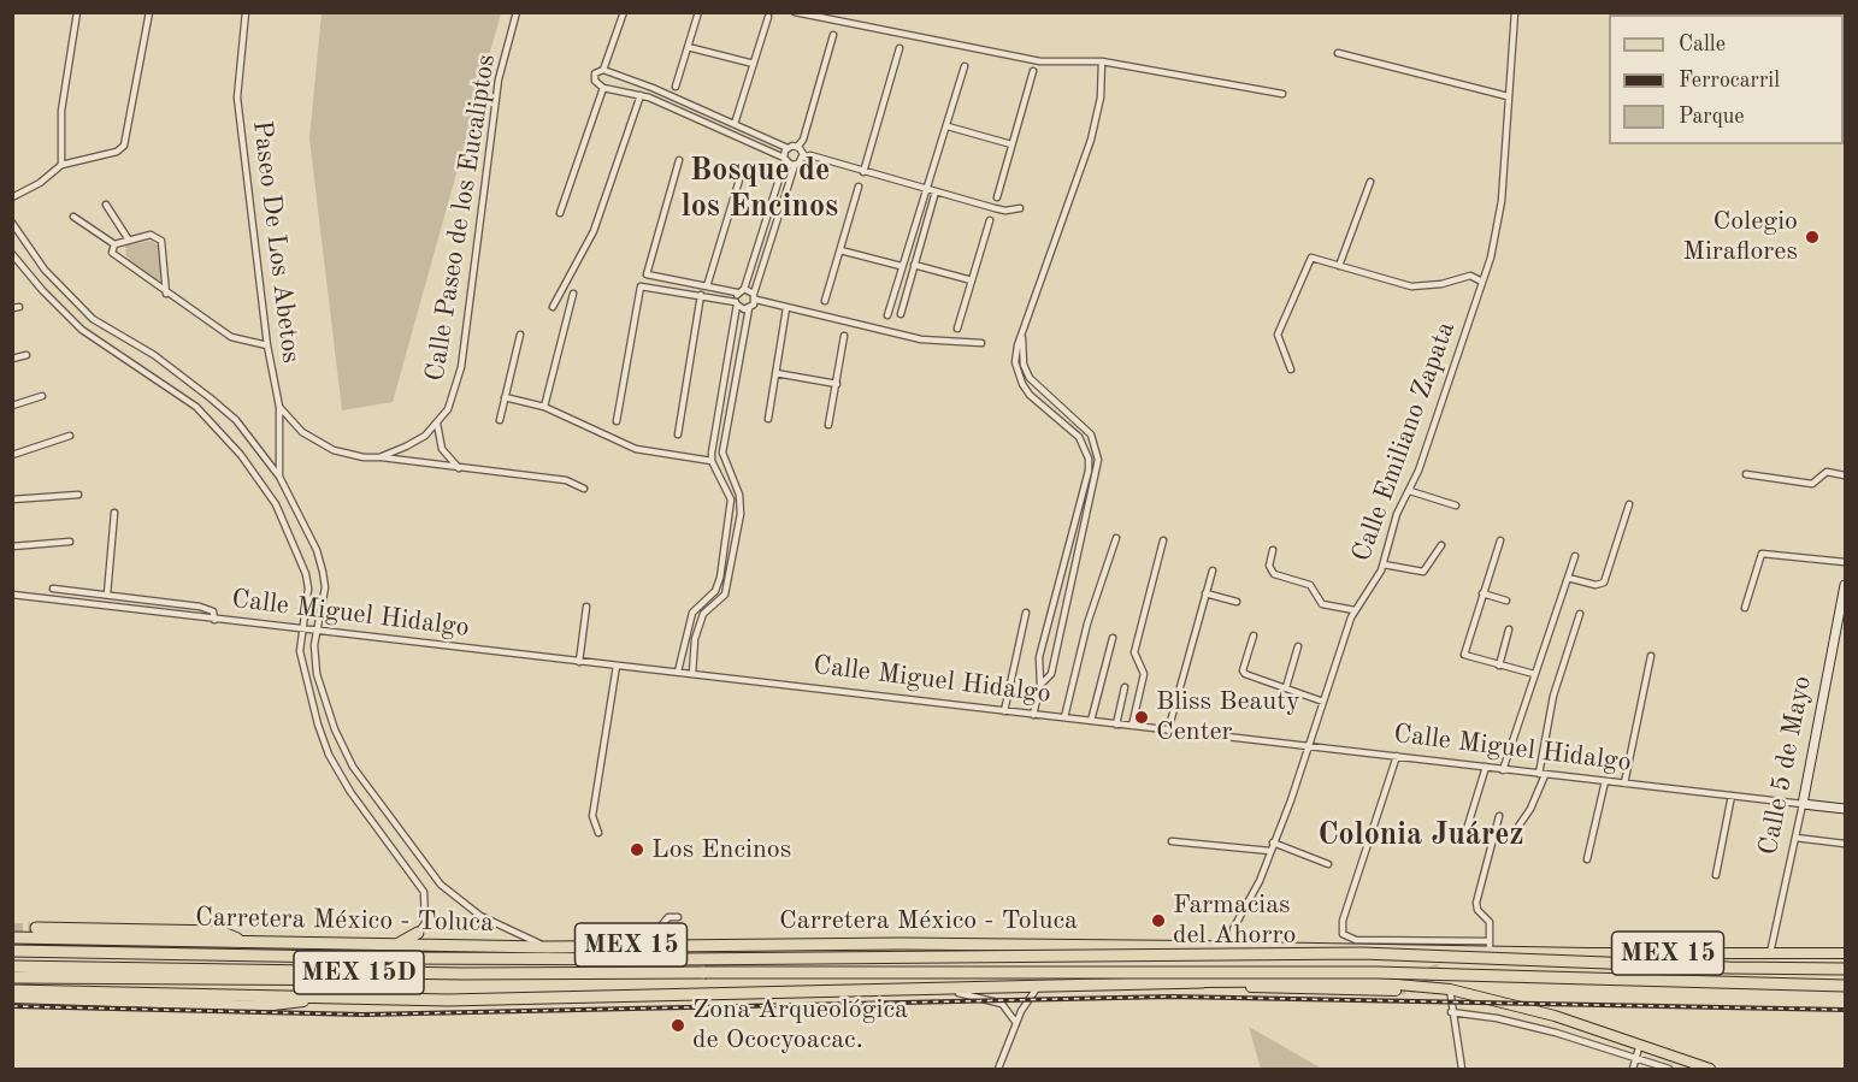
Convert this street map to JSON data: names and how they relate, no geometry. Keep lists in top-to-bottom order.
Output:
{
  "streets": {
    "highway": ["Carretera México - Toluca", "MEX 15", "MEX 15D"],
    "street": [
      "Calle Paseo de los Eucaliptos",
      "Paseo De Los Abetos",
      "Calle Emiliano Zapata",
      "Calle Miguel Hidalgo",
      "Calle 5 de Mayo"
    ]
  },
  "crossings": [
    ["Calle Paseo de los Eucaliptos", "Paseo De Los Abetos"],
    ["Calle Emiliano Zapata", "Calle Miguel Hidalgo"],
    ["Calle Emiliano Zapata", "Carretera México - Toluca"],
    ["Calle Miguel Hidalgo", "Calle 5 de Mayo"],
    ["Calle 5 de Mayo", "Carretera México - Toluca"]
  ],
  "districts": ["Bosque de los Encinos", "Colonia Juárez"],
  "places": [
    "Colegio Miraflores",
    "Bliss Beauty Center",
    "Los Encinos",
    "Farmacias del Ahorro",
    "Zona Arqueológica de Ococyoacac."
  ],
  "legend": ["Calle", "Ferrocarril", "Parque"]
}
